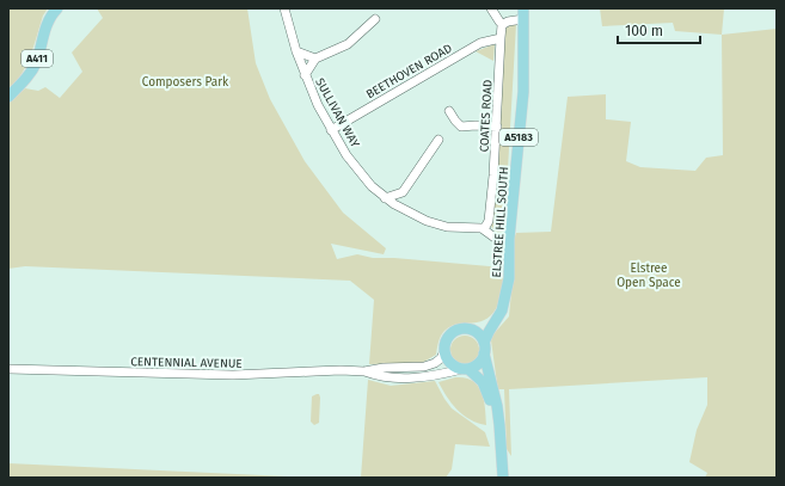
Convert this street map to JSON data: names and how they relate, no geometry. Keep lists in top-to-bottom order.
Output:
{
  "streets": {
    "main road": ["A411", "A5183", "ELSTREE HILL SOUTH"],
    "street": [
      "BEETHOVEN ROAD",
      "SULLIVAN WAY",
      "COATES ROAD",
      "CENTENNIAL AVENUE"
    ]
  },
  "crossings": [
    ["BEETHOVEN ROAD", "SULLIVAN WAY"],
    ["BEETHOVEN ROAD", "COATES ROAD"],
    ["SULLIVAN WAY", "COATES ROAD"],
    ["SULLIVAN WAY", "ELSTREE HILL SOUTH"],
    ["COATES ROAD", "ELSTREE HILL SOUTH"],
    ["ELSTREE HILL SOUTH", "CENTENNIAL AVENUE"]
  ],
  "parks": ["Composers Park", "Elstree Open Space"],
  "scale_bar": "100 m"
}
